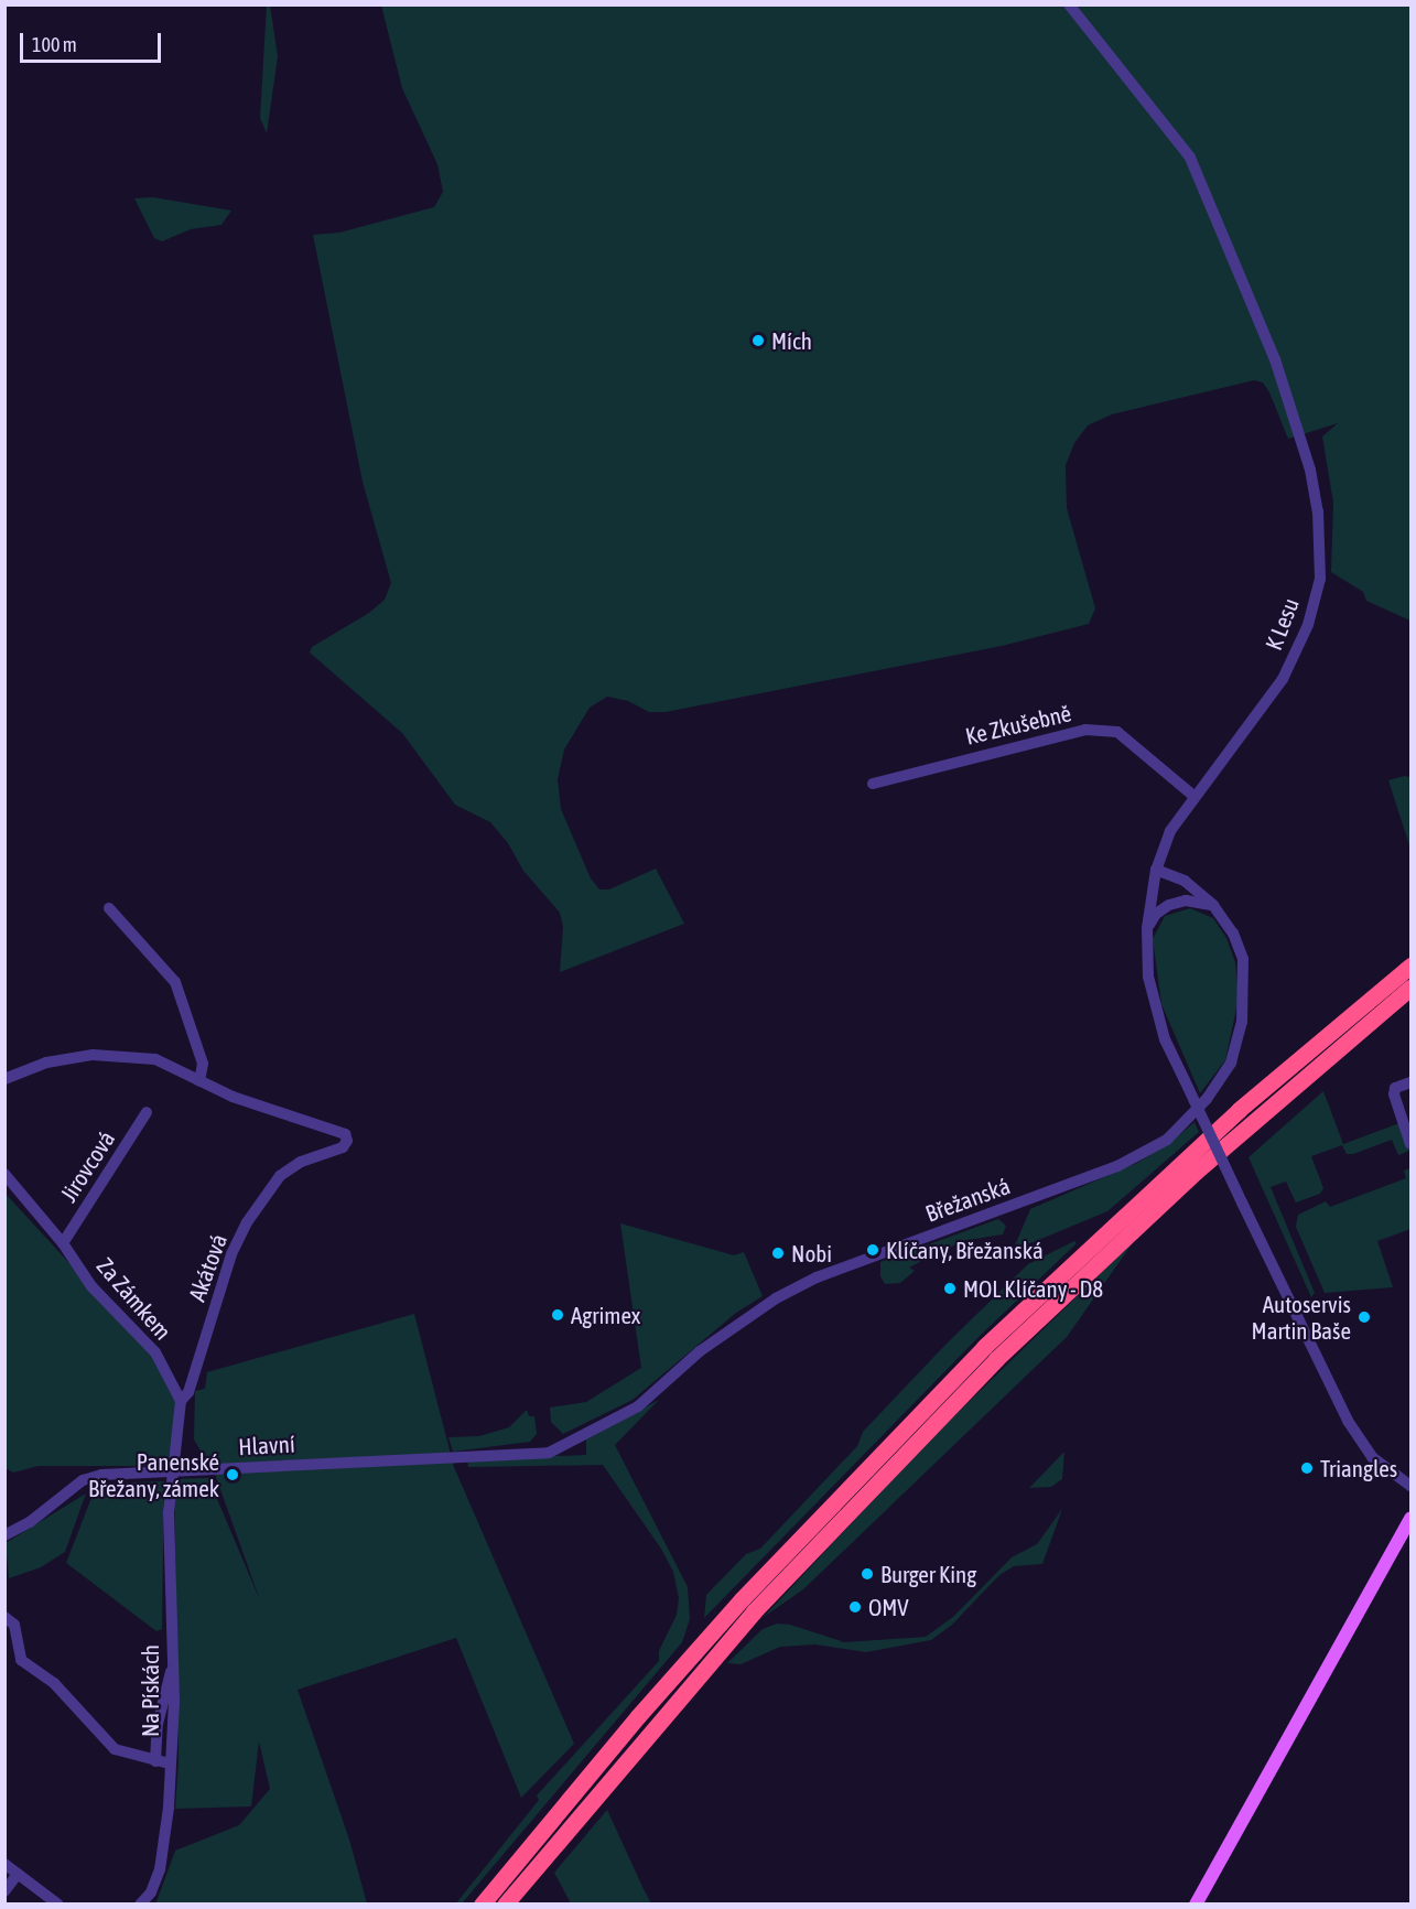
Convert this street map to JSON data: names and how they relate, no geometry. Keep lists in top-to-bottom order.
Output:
{
  "streets": {
    "street": [
      "K Lesu",
      "Ke Zkušebně",
      "Jirovcová",
      "Břežanská",
      "Akátová",
      "Za Zámkem",
      "Hlavní",
      "Na Pískách"
    ]
  },
  "crossings": [
    ["K Lesu", "Ke Zkušebně"],
    ["K Lesu", "Břežanská"],
    ["Jirovcová", "Za Zámkem"],
    ["Břežanská", "Hlavní"],
    ["Akátová", "Za Zámkem"],
    ["Hlavní", "Na Pískách"]
  ],
  "places": [
    "Mích",
    "Klíčany, Břežanská",
    "Nobi",
    "MOL Klíčany - D8",
    "Agrimex",
    "Autoservis Martin Baše",
    "Triangles",
    "Panenské Břežany, zámek",
    "Burger King",
    "OMV"
  ],
  "scale_bar": "100 m"
}
